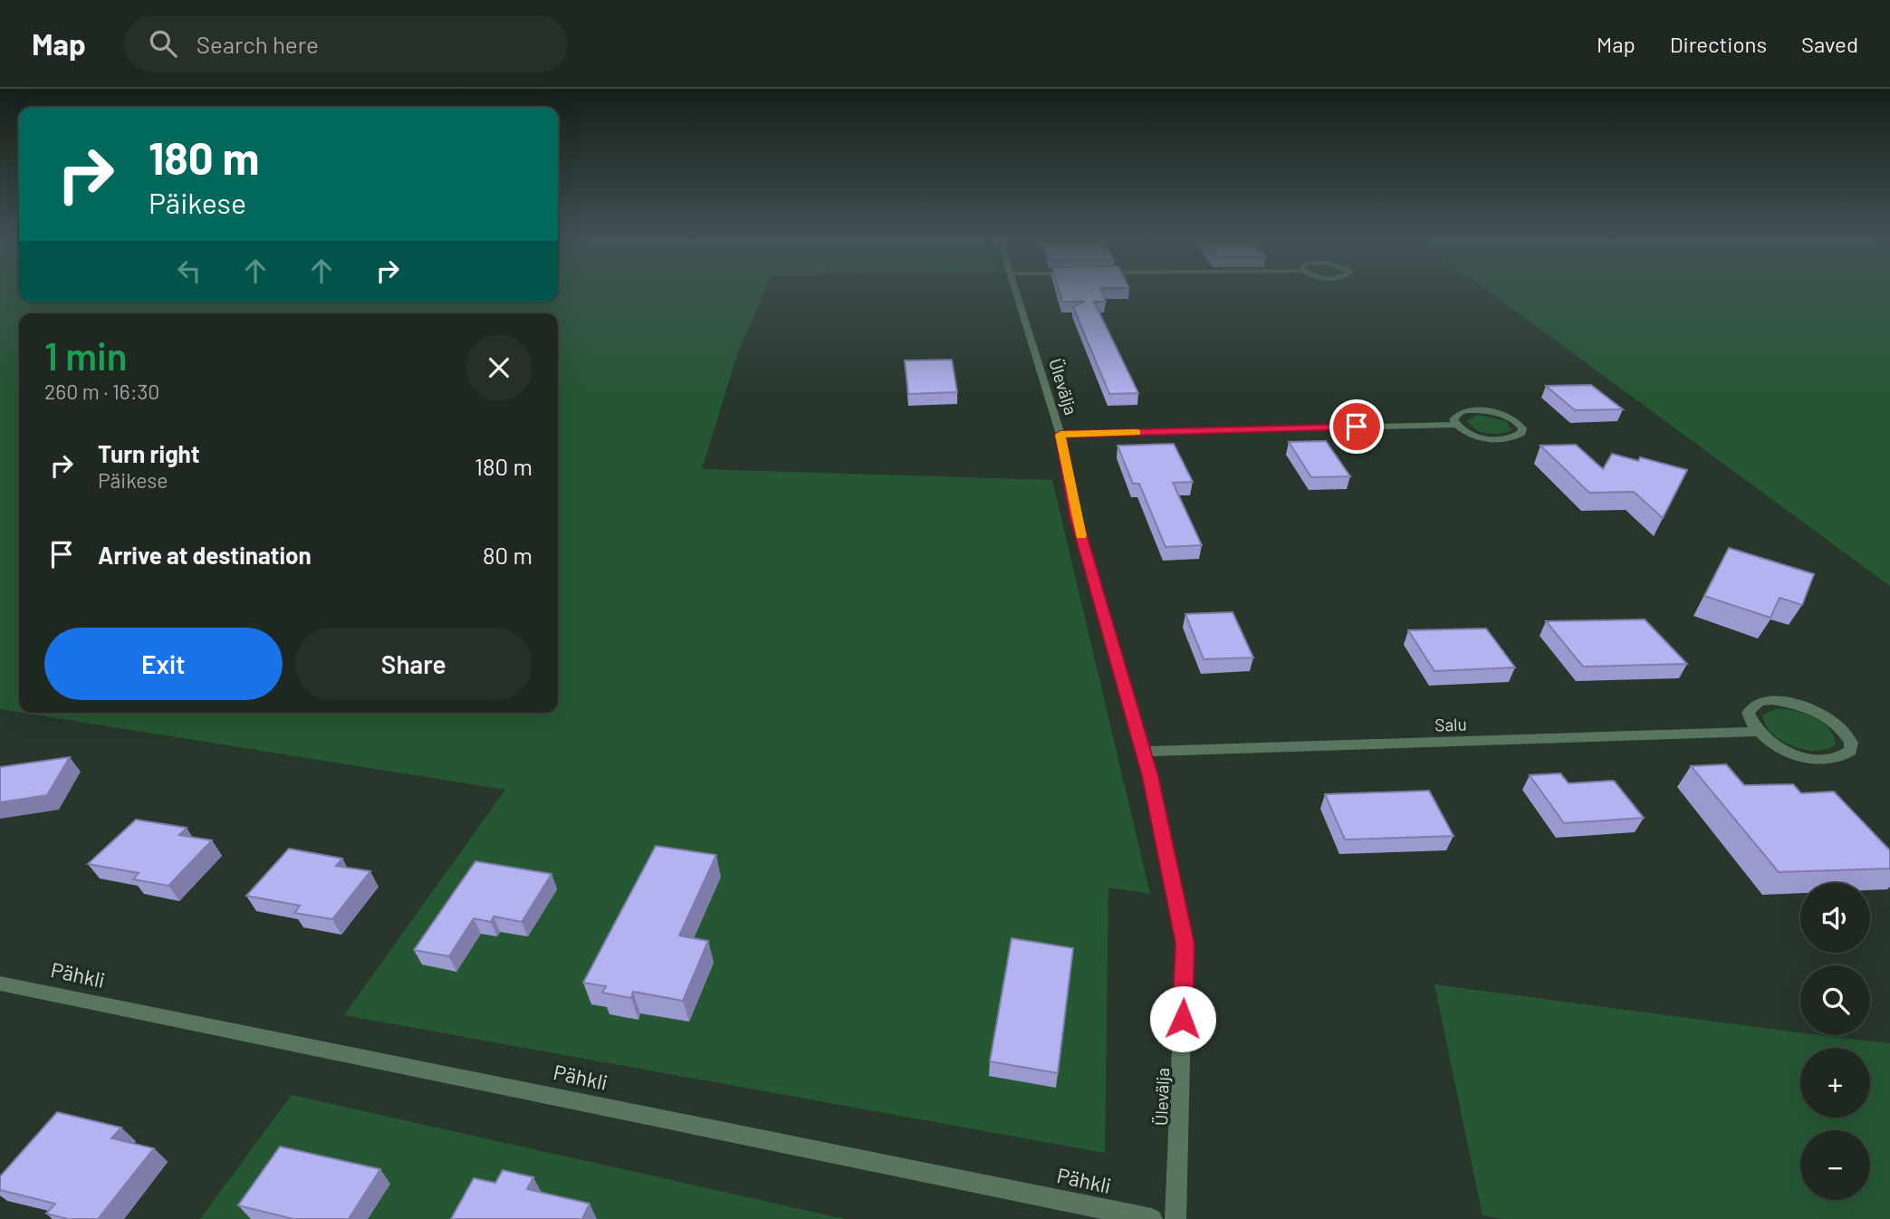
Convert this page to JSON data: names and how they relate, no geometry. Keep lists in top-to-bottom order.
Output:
{
  "streets": {
    "street": ["Ülevälja", "Salu", "Pähkli"]
  },
  "crossings": [
    ["Ülevälja", "Salu"]
  ],
  "page": {
    "header": "Map",
    "search": "Search here",
    "nav": ["Map", "Directions", "Saved"],
    "turn": ["180 m", "Päikese"],
    "heading": ["1 min", "260 m · 16:30"],
    "list": [
      {
        "name": "Turn right",
        "note": "Päikese",
        "value": "180 m"
      },
      {
        "name": "Arrive at destination",
        "value": "80 m"
      }
    ],
    "buttons": ["Exit", "Share"],
    "map_buttons": ["+", "−"]
  }
}
